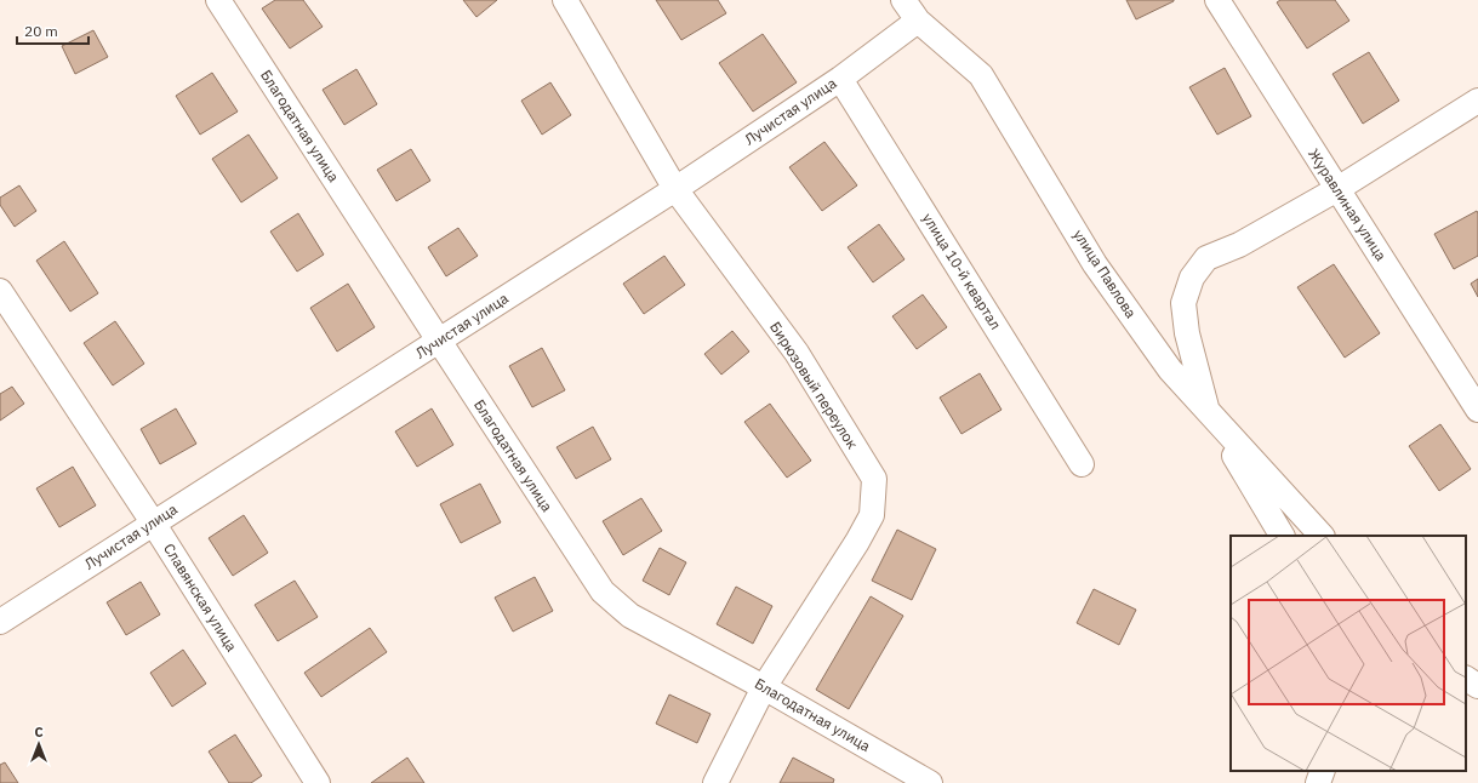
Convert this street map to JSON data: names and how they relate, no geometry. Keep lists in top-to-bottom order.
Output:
{
  "streets": {
    "street": [
      "Лучистая улица",
      "Благодатная улица",
      "Журавлиная улица",
      "улица 10-й квартал",
      "улица Павлова",
      "Бирюзовый переулок",
      "Славянская улица"
    ]
  },
  "crossings": [
    ["Лучистая улица", "Благодатная улица"],
    ["Лучистая улица", "улица 10-й квартал"],
    ["Лучистая улица", "улица Павлова"],
    ["Лучистая улица", "Бирюзовый переулок"],
    ["Лучистая улица", "Славянская улица"],
    ["Благодатная улица", "Бирюзовый переулок"]
  ],
  "scale_bar": "20 m",
  "north": "top"
}
